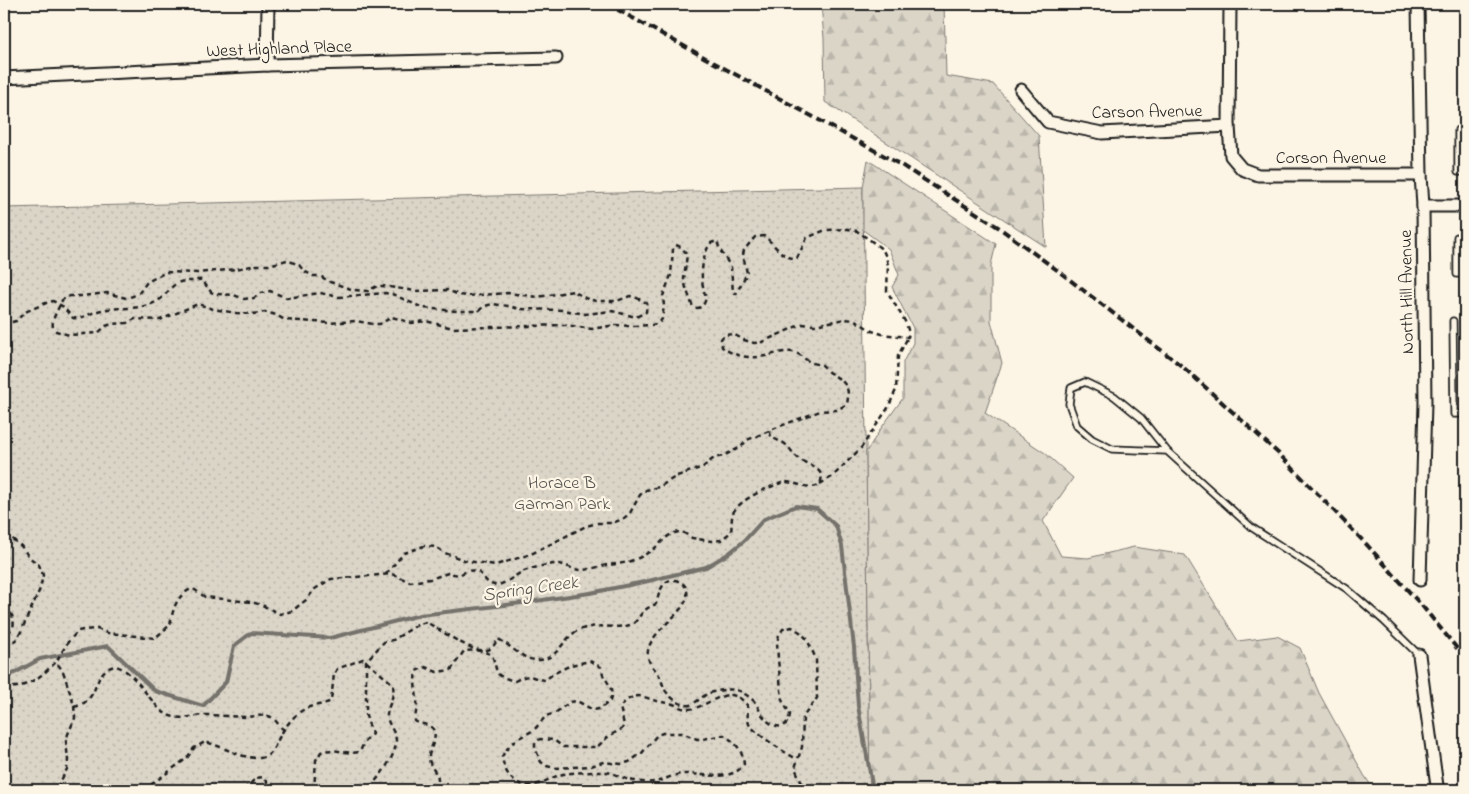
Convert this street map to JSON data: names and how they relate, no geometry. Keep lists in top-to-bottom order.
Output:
{
  "streets": {
    "street": [
      "West Highland Place",
      "Carson Avenue",
      "Corson Avenue",
      "North Hill Avenue"
    ]
  },
  "crossings": [
    ["Carson Avenue", "Corson Avenue"],
    ["Corson Avenue", "North Hill Avenue"]
  ],
  "water": ["Spring Creek"],
  "parks": ["Horace B Garman Park"]
}
